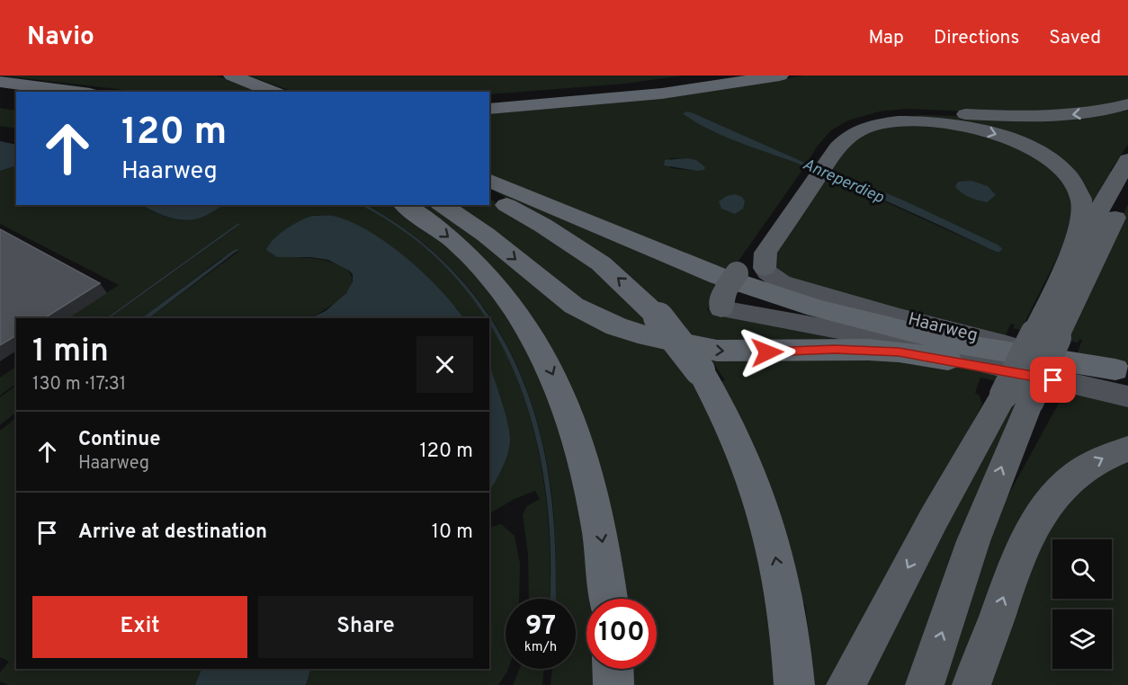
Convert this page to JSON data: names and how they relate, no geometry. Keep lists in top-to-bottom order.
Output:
{
  "streets": {
    "main road": ["Haarweg"]
  },
  "water": ["Anreperdiep"],
  "page": {
    "header": "Navio",
    "nav": ["Map", "Directions", "Saved"],
    "turn": ["120 m", "Haarweg"],
    "heading": ["1 min", "130 m · 17:31"],
    "list": [
      {
        "name": "Continue",
        "note": "Haarweg",
        "value": "120 m"
      },
      {
        "name": "Arrive at destination",
        "value": "10 m"
      }
    ],
    "buttons": ["Exit", "Share"],
    "speed": "97 km/h",
    "limit": "100"
  }
}
